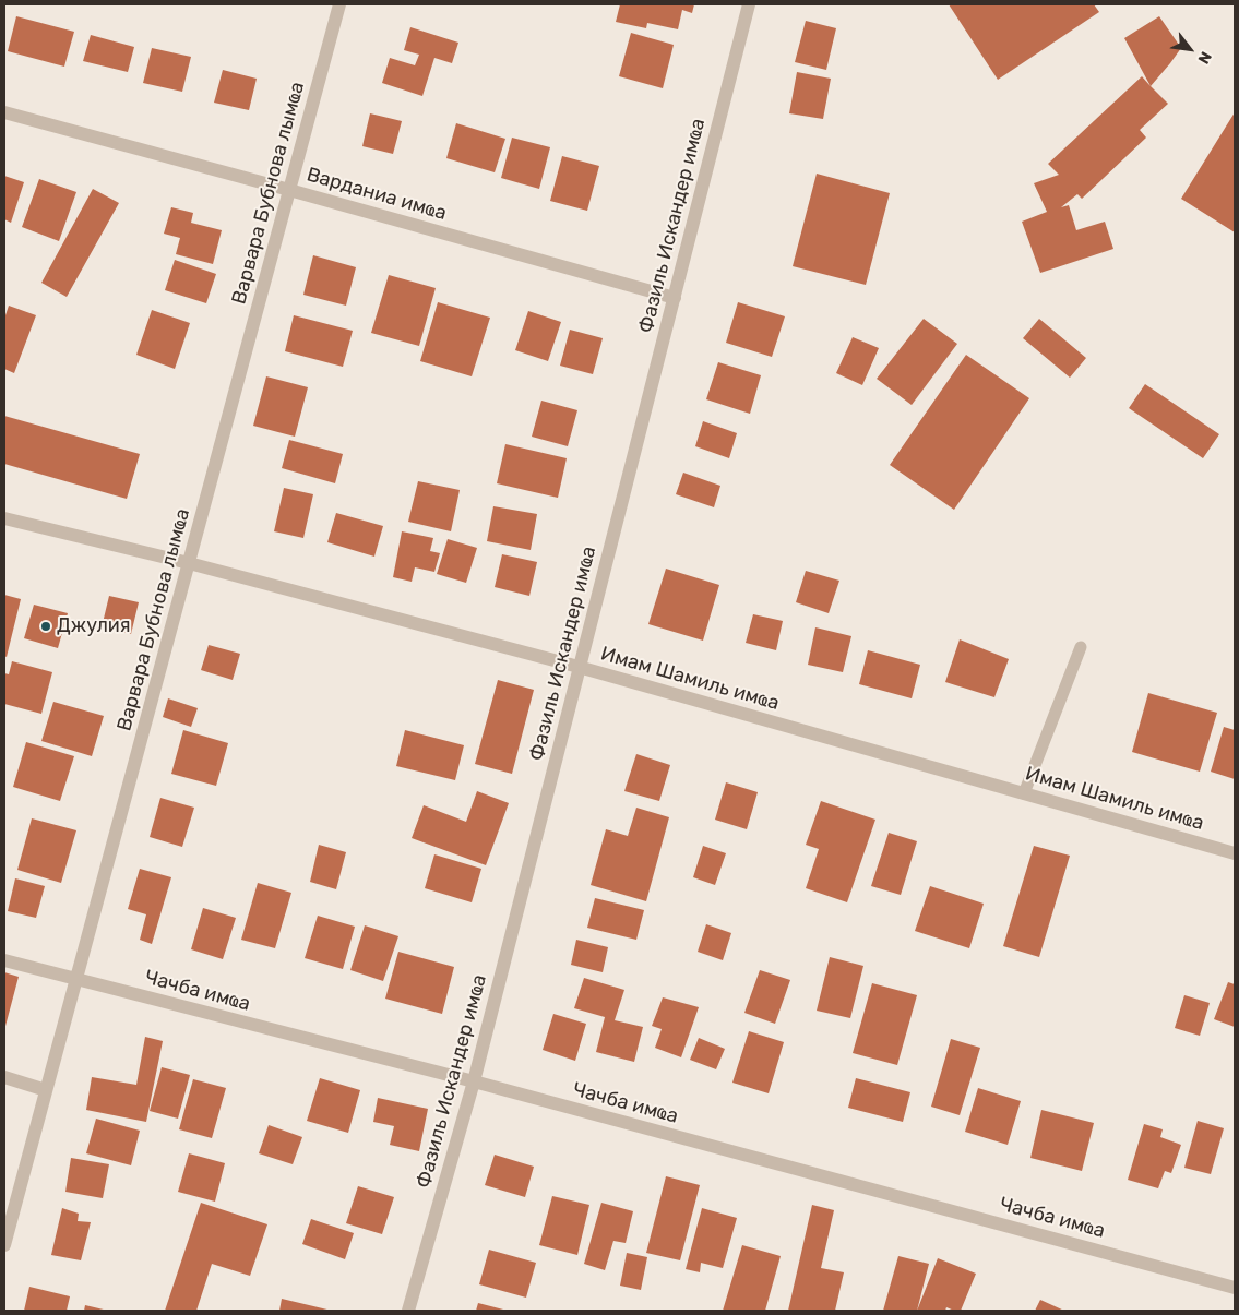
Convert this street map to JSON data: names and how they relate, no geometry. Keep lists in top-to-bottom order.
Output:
{
  "streets": {
    "street": [
      "Варвара Бубнова лымҩа",
      "Варданиа имҩа",
      "Фазиль Искандер имҩа",
      "Имам Шамиль имҩа",
      "Чачба имҩа"
    ]
  },
  "crossings": [
    ["Варвара Бубнова лымҩа", "Варданиа имҩа"],
    ["Варвара Бубнова лымҩа", "Имам Шамиль имҩа"],
    ["Варвара Бубнова лымҩа", "Чачба имҩа"],
    ["Варданиа имҩа", "Фазиль Искандер имҩа"],
    ["Фазиль Искандер имҩа", "Имам Шамиль имҩа"],
    ["Фазиль Искандер имҩа", "Чачба имҩа"]
  ],
  "places": ["Джулия"],
  "north": "bottom right"
}
